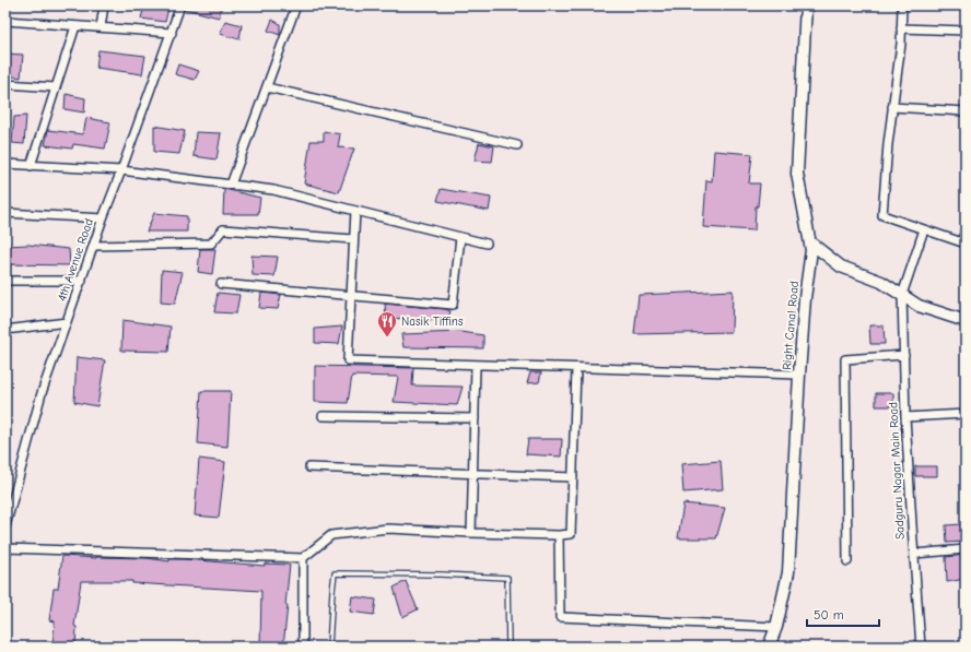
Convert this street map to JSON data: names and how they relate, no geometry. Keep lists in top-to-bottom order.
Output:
{
  "streets": {
    "street": ["4th Avenue Road", "Right Canal Road", "Sadguru Nagar Main Road"]
  },
  "places": {
    "restaurant": ["Nasik Tiffins"]
  },
  "scale_bar": "50 m"
}
